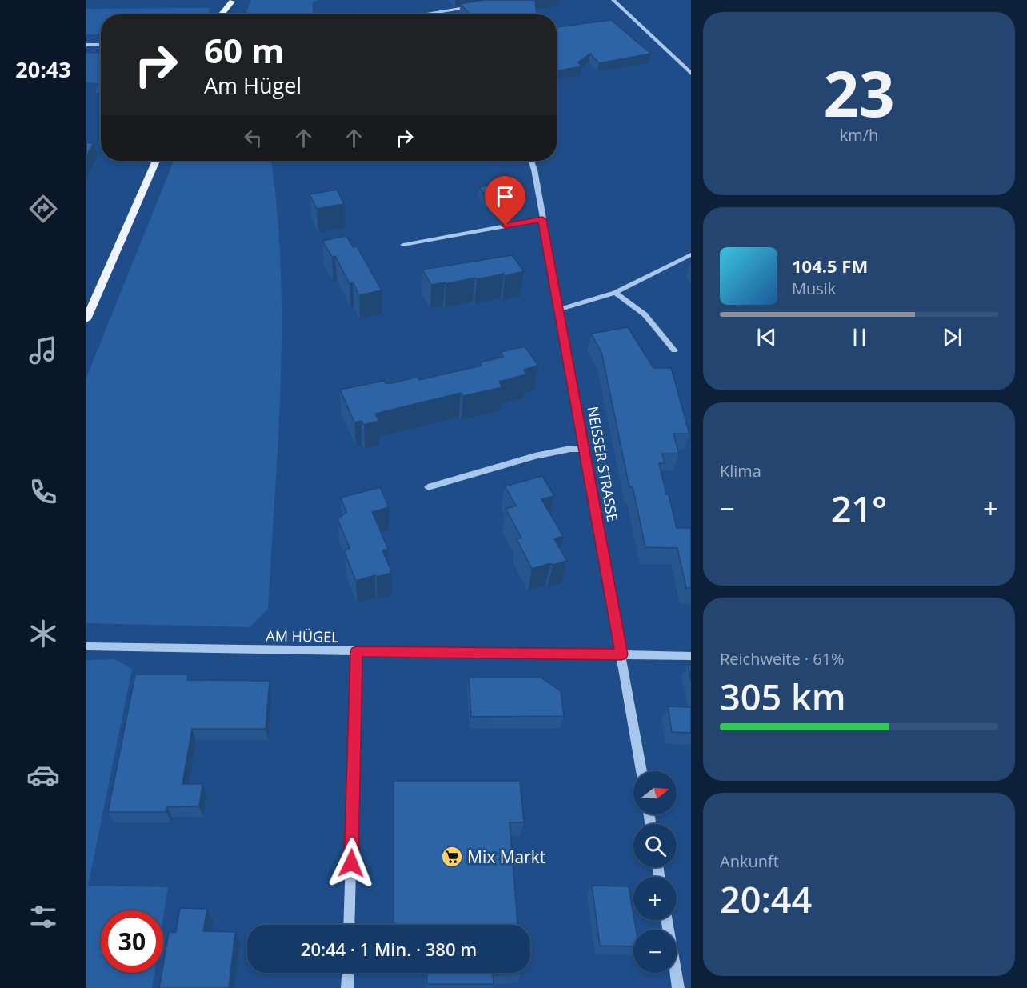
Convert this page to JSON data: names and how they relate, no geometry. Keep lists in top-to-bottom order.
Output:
{
  "streets": {
    "street": ["NEISSER STRASSE", "AM HÜGEL"]
  },
  "crossings": [
    ["NEISSER STRASSE", "AM HÜGEL"]
  ],
  "places": {
    "supermarket": ["Mix Markt"]
  },
  "north": "right",
  "page": {
    "tabs": "20:43",
    "tile": [
      ["23", "km/h"],
      "Klima",
      ["Reichweite · 61%", "305 km"],
      ["Ankunft", "20:44"]
    ],
    "turn": ["60 m", "Am Hügel"],
    "song": ["104.5 FM", "Musik"],
    "heat": ["−", "21°", "+"],
    "map_buttons": ["+", "−"],
    "limit": "30",
    "trip": "20:44 · 1 Min. · 380 m"
  }
}
